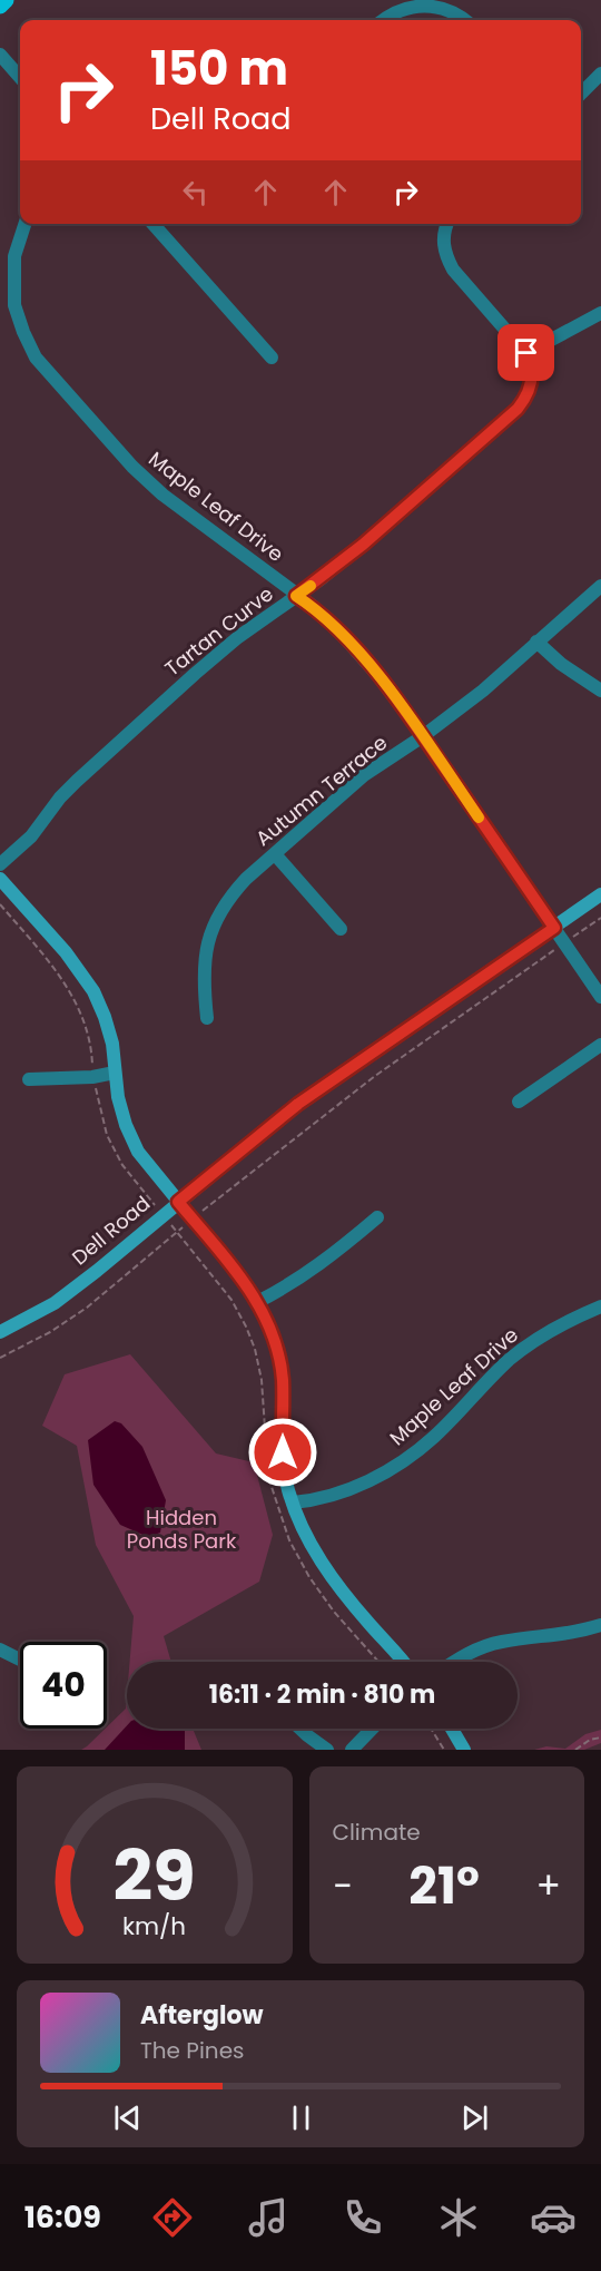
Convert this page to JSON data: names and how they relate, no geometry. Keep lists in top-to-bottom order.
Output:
{
  "streets": {
    "street": [
      "Maple Leaf Drive",
      "Tartan Curve",
      "Autumn Terrace",
      "Dell Road"
    ]
  },
  "crossings": [
    ["Maple Leaf Drive", "Tartan Curve"],
    ["Maple Leaf Drive", "Autumn Terrace"],
    ["Maple Leaf Drive", "Dell Road"]
  ],
  "parks": ["Hidden Ponds Park"],
  "page": {
    "turn": ["150 m", "Dell Road"],
    "limit": "40",
    "trip": "16:11 · 2 min · 810 m",
    "tile": "Climate",
    "heat": ["−", "21°", "+"],
    "song": ["Afterglow", "The Pines"],
    "tabs": "16:09",
    "gauge": ["29", "km/h"]
  }
}
